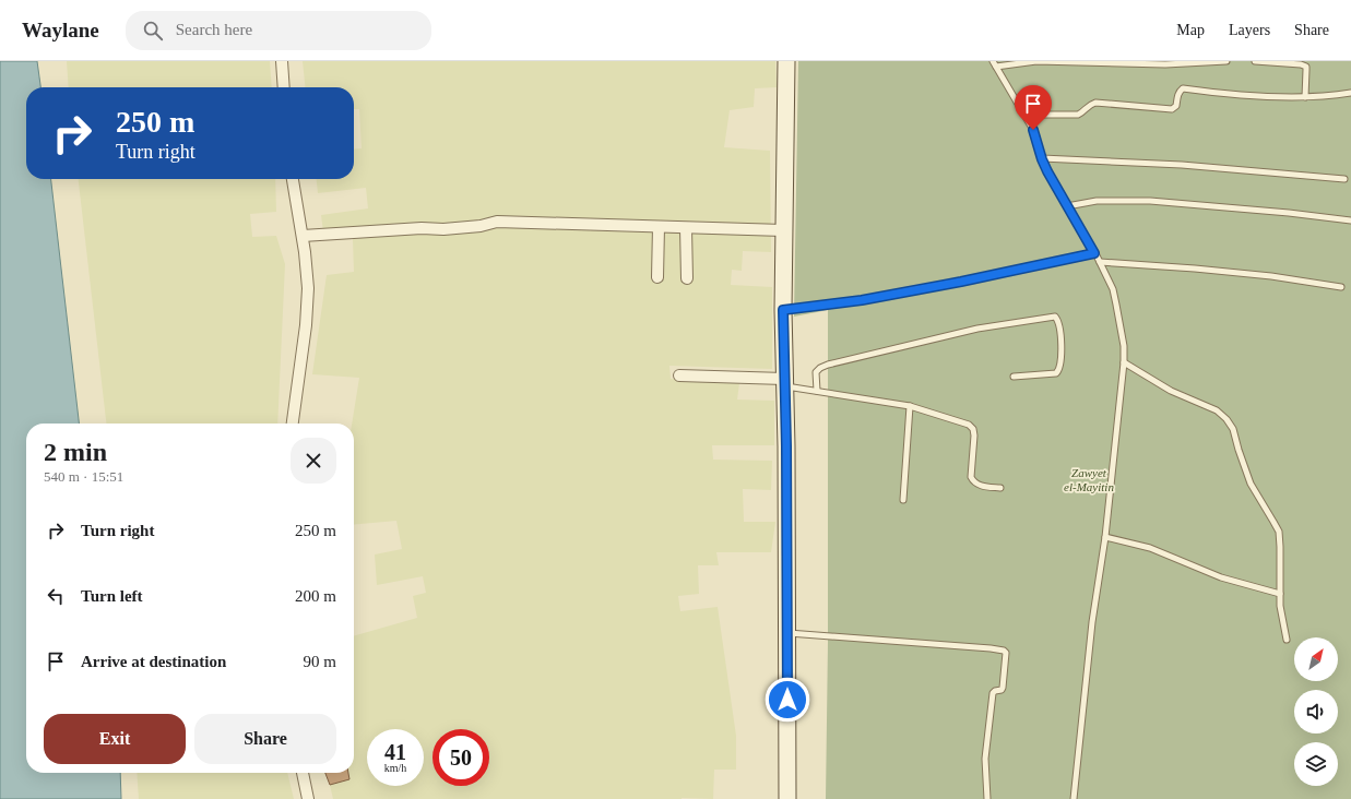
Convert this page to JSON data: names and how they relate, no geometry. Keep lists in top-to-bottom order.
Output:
{
  "parks": ["Zawyet el-Mayitin"],
  "north": "top right",
  "page": {
    "header": "Waylane",
    "search": "Search here",
    "nav": ["Map", "Layers", "Share"],
    "turn": ["250 m", "Turn right"],
    "heading": ["2 min", "540 m · 15:51"],
    "list": [
      {
        "name": "Turn right",
        "value": "250 m"
      },
      {
        "name": "Turn left",
        "value": "200 m"
      },
      {
        "name": "Arrive at destination",
        "value": "90 m"
      }
    ],
    "buttons": ["Exit", "Share"],
    "speed": "41 km/h",
    "limit": "50"
  }
}
